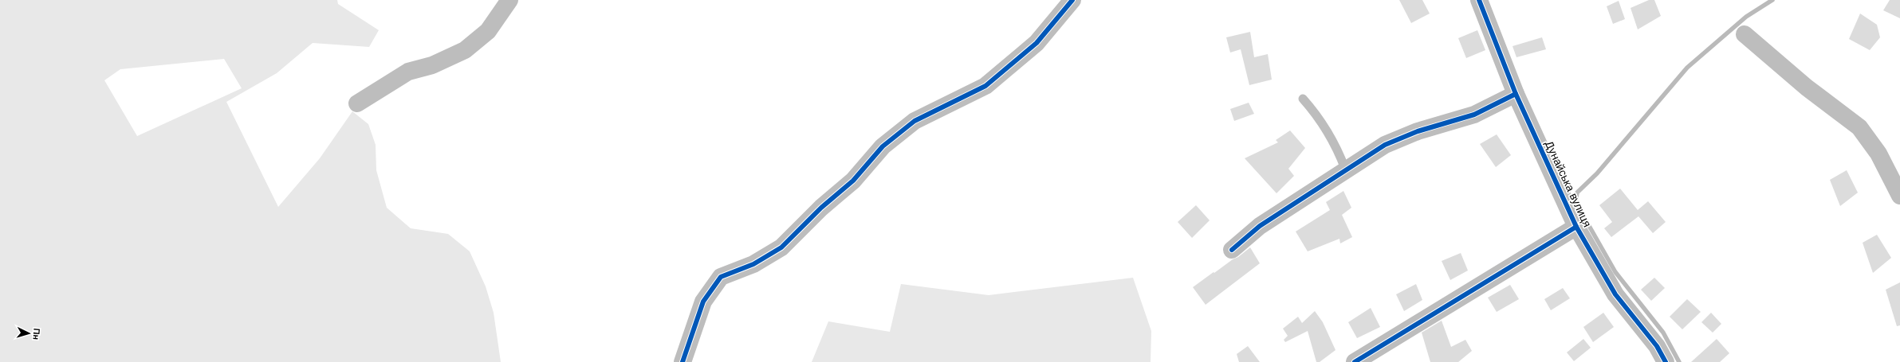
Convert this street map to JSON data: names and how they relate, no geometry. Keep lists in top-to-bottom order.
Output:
{
  "streets": {
    "street": ["Дунайська вулиця"]
  },
  "north": "right"
}
